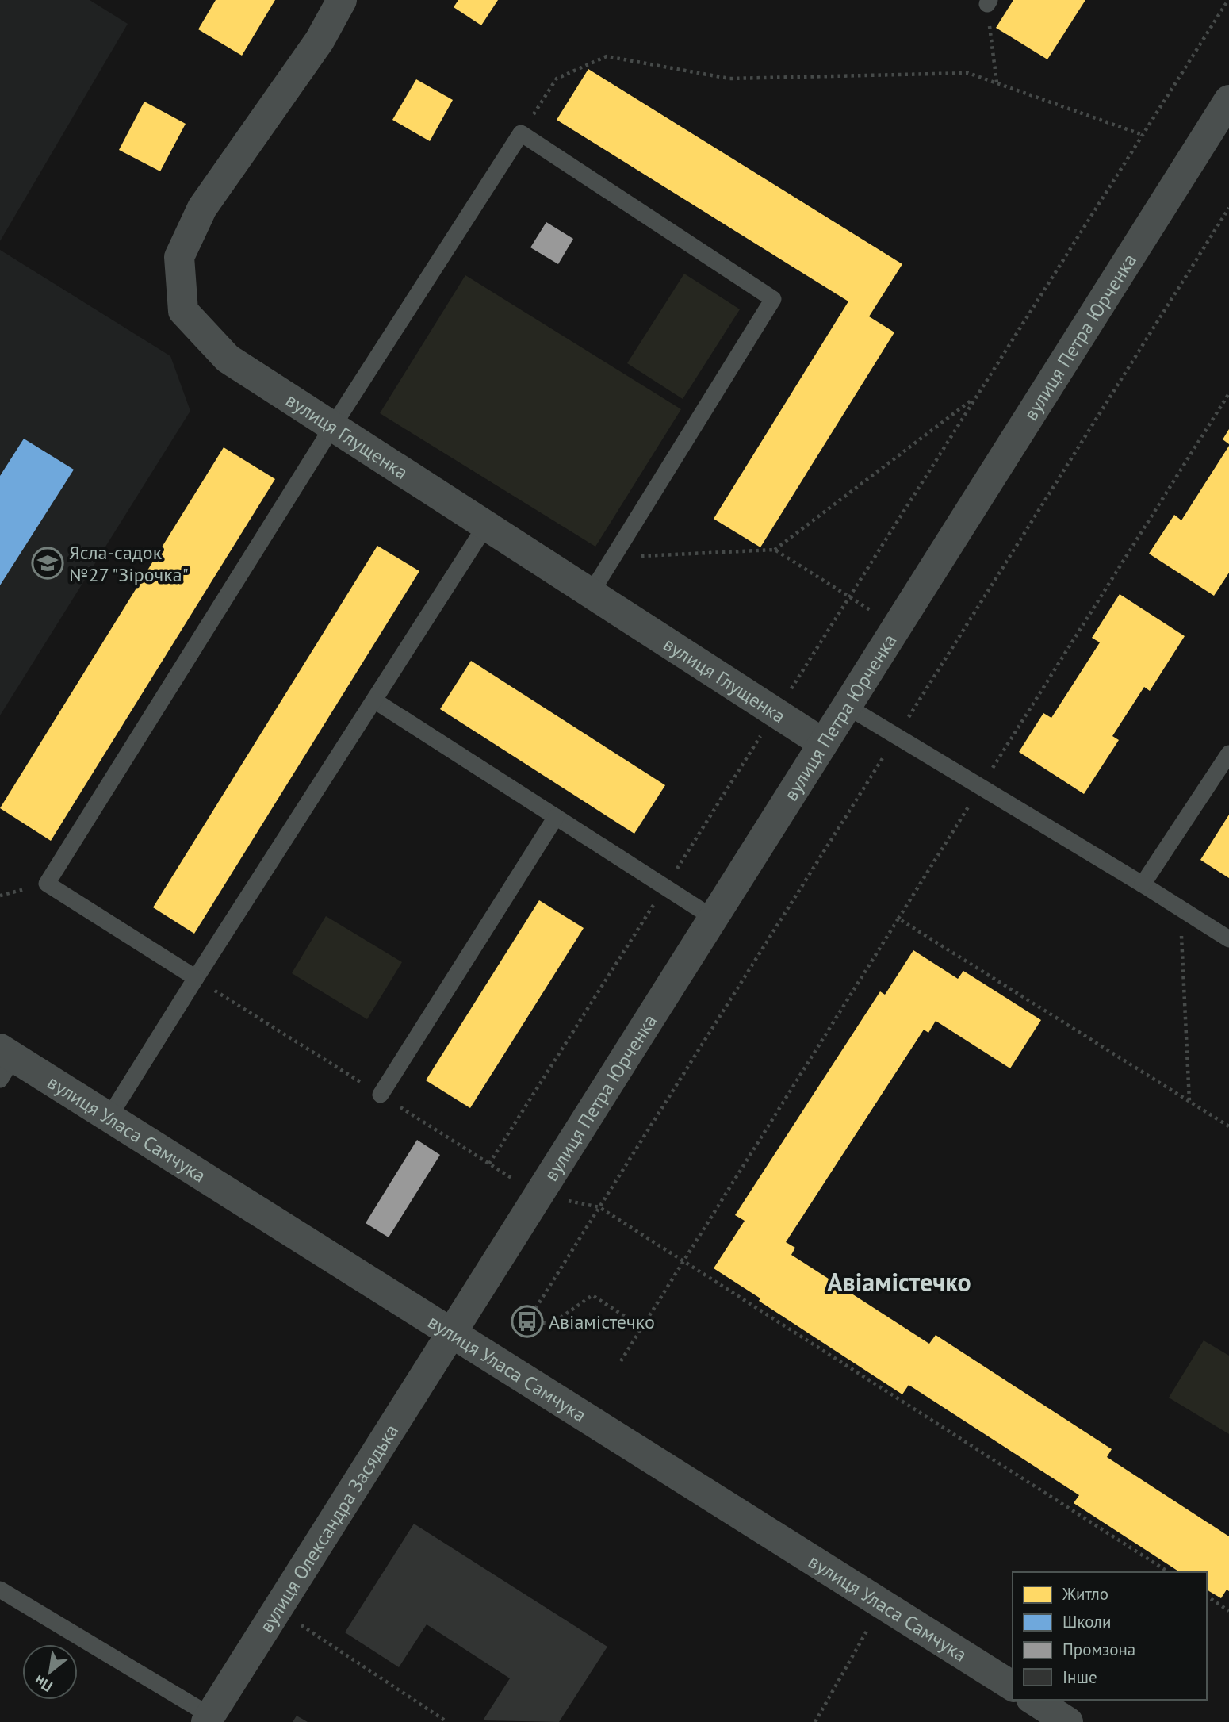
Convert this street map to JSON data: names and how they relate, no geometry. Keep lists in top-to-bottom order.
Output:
{
  "streets": {
    "street": [
      "вулиця Петра Юрченка",
      "вулиця Глущенка",
      "вулиця Уласа Самчука",
      "вулиця Олександра Засядька"
    ]
  },
  "crossings": [
    ["вулиця Петра Юрченка", "вулиця Глущенка"],
    ["вулиця Петра Юрченка", "вулиця Уласа Самчука"],
    ["вулиця Петра Юрченка", "вулиця Олександра Засядька"],
    ["вулиця Уласа Самчука", "вулиця Олександра Засядька"]
  ],
  "districts": ["Авіамістечко"],
  "places": {
    "school or university": ["Ясла-садок №27 \"Зірочка\""],
    "bus stop": ["Авіамістечко"]
  },
  "legend": [
    "Житло",
    "Школи",
    "Промзона",
    "Інше"
  ],
  "north": "bottom left"
}
